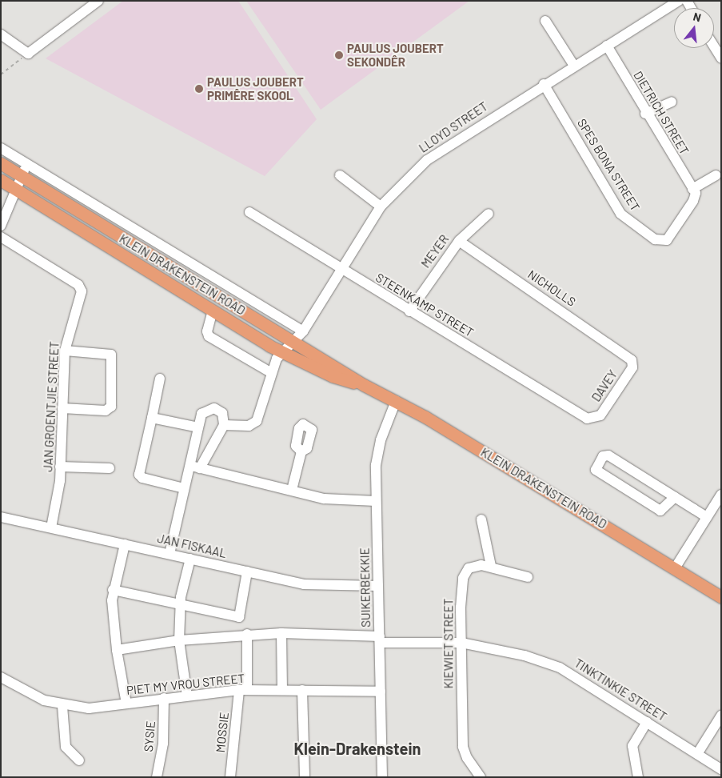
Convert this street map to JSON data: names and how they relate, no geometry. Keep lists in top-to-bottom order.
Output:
{
  "streets": {
    "main road": ["KLEIN DRAKENSTEIN ROAD"],
    "street": [
      "DIETRICH STREET",
      "LLOYD STREET",
      "SPES BONA STREET",
      "MEYER",
      "NICHOLLS",
      "STEENKAMP STREET",
      "DAVEY",
      "JAN GROENTJIE STREET",
      "JAN FISKAAL",
      "SUIKERBEKKIE",
      "KIEWIET STREET",
      "PIET MY VROU STREET",
      "TINKTINKIE STREET",
      "MOSSIE",
      "SYSIE"
    ]
  },
  "crossings": [
    ["DIETRICH STREET", "LLOYD STREET"],
    ["DIETRICH STREET", "SPES BONA STREET"],
    ["LLOYD STREET", "SPES BONA STREET"],
    ["LLOYD STREET", "KLEIN DRAKENSTEIN ROAD"],
    ["LLOYD STREET", "STEENKAMP STREET"],
    ["MEYER", "NICHOLLS"],
    ["MEYER", "STEENKAMP STREET"],
    ["KLEIN DRAKENSTEIN ROAD", "SUIKERBEKKIE"],
    ["NICHOLLS", "DAVEY"],
    ["STEENKAMP STREET", "DAVEY"],
    ["JAN GROENTJIE STREET", "JAN FISKAAL"],
    ["JAN FISKAAL", "SUIKERBEKKIE"],
    ["JAN FISKAAL", "MOSSIE"],
    ["SUIKERBEKKIE", "PIET MY VROU STREET"],
    ["SUIKERBEKKIE", "TINKTINKIE STREET"],
    ["KIEWIET STREET", "TINKTINKIE STREET"],
    ["PIET MY VROU STREET", "MOSSIE"],
    ["PIET MY VROU STREET", "SYSIE"],
    ["TINKTINKIE STREET", "MOSSIE"]
  ],
  "districts": ["Klein-Drakenstein"],
  "places": ["PAULUS JOUBERT SEKONDÊR", "PAULUS JOUBERT PRIMÊRE SKOOL"],
  "north": "top"
}
